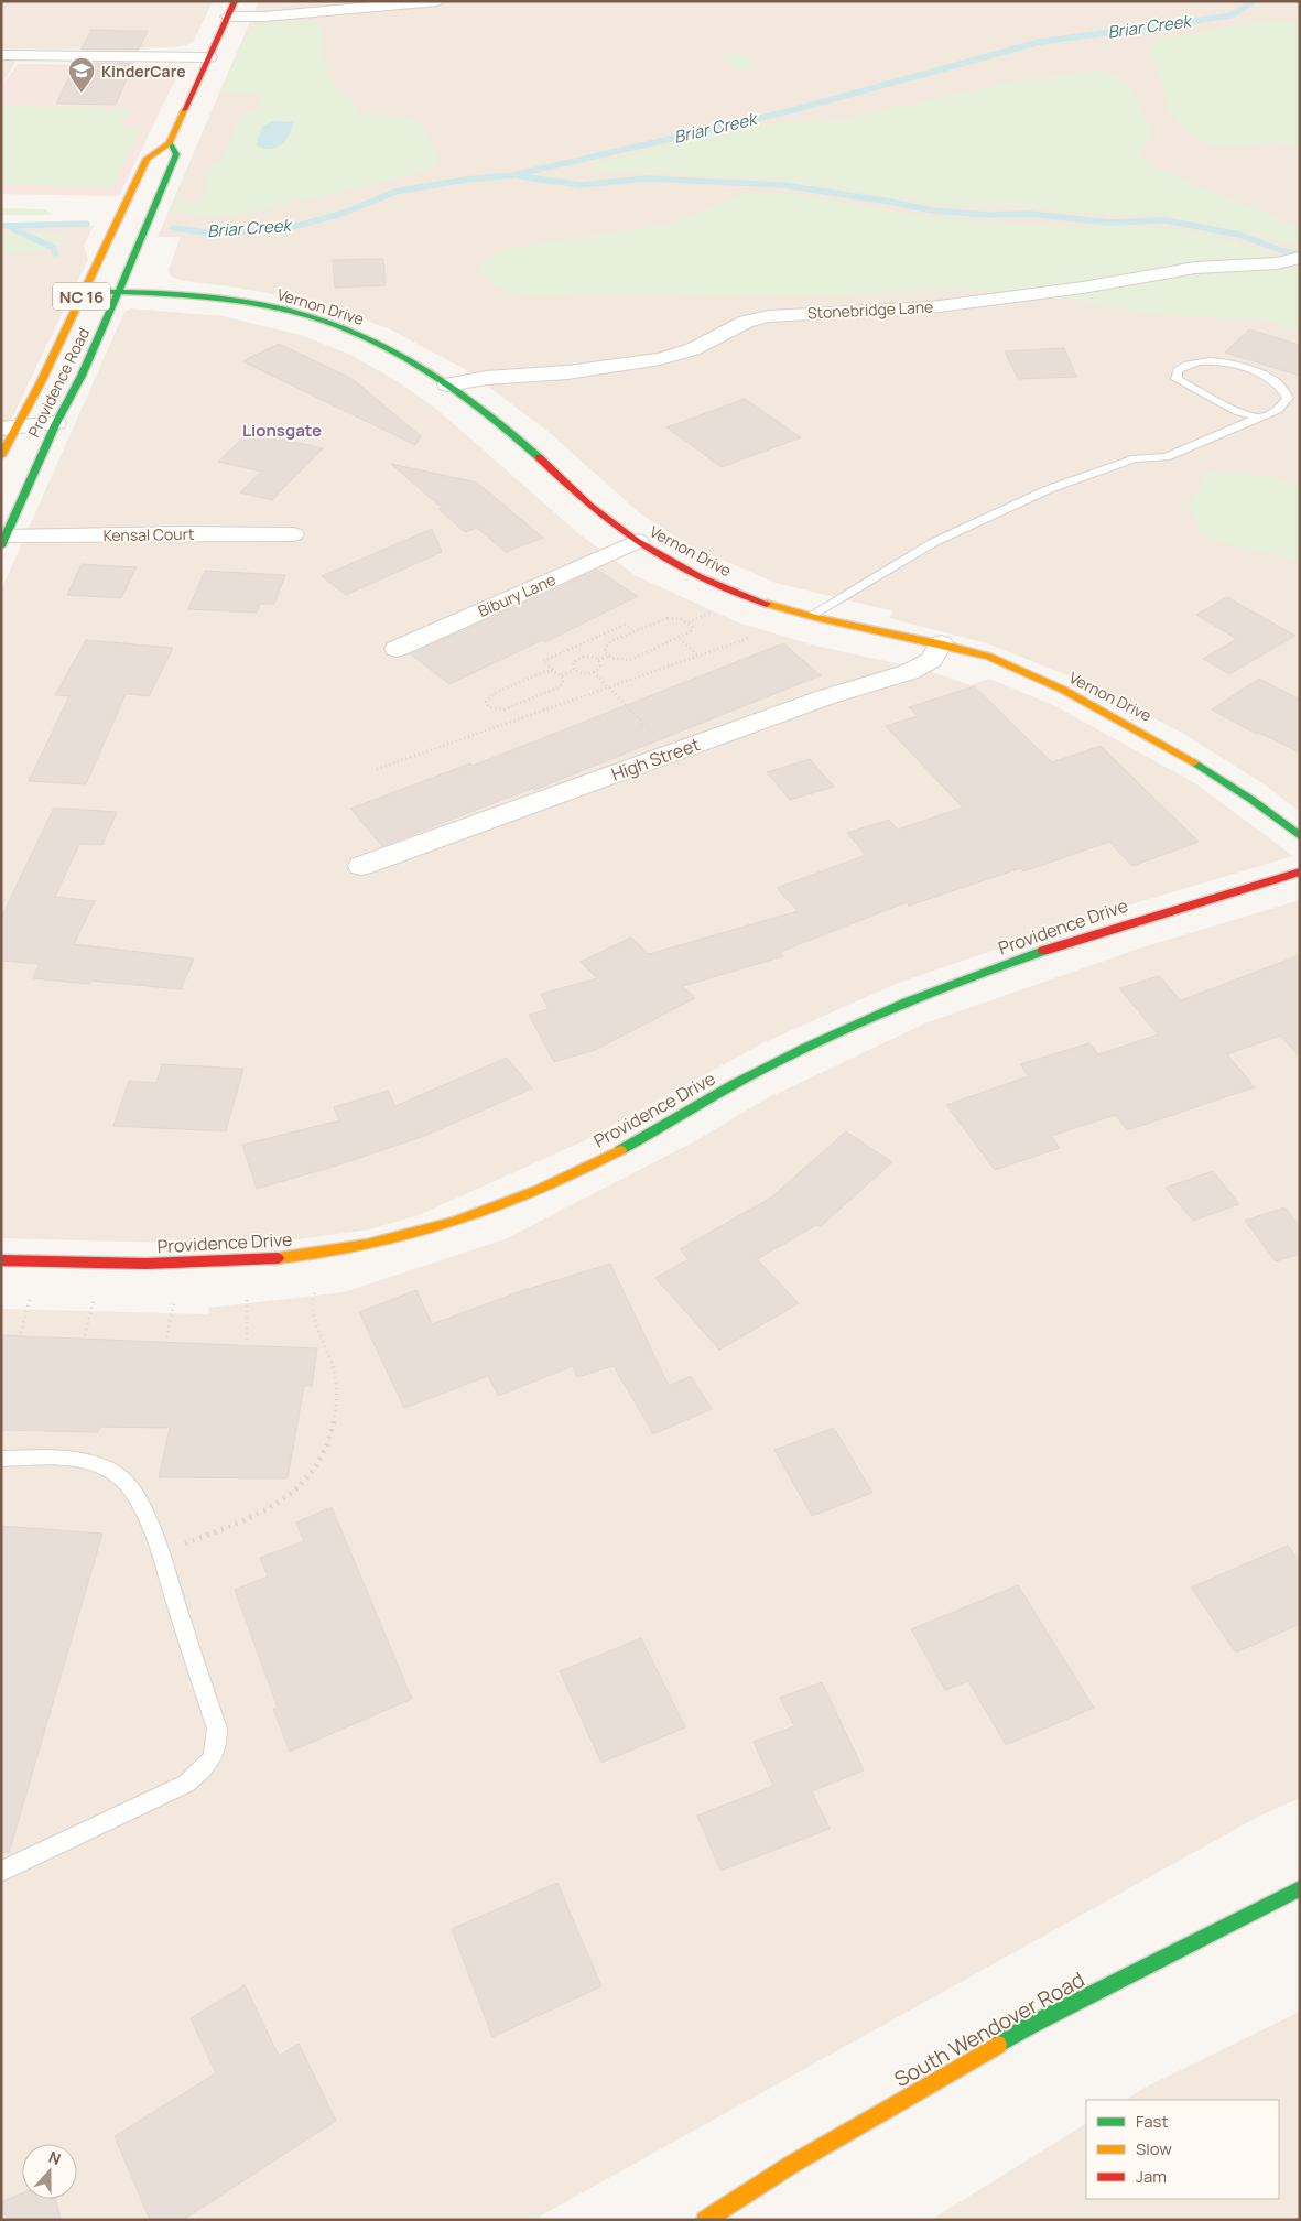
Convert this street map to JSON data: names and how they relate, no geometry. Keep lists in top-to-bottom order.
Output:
{
  "streets": {
    "street": [
      "NC 16",
      "Vernon Drive",
      "Stonebridge Lane",
      "Providence Road",
      "Kensal Court",
      "Bibury Lane",
      "High Street",
      "Providence Drive",
      "South Wendover Road"
    ]
  },
  "crossings": [
    ["Vernon Drive", "Stonebridge Lane"],
    ["Vernon Drive", "Providence Road"],
    ["Vernon Drive", "Bibury Lane"],
    ["Vernon Drive", "High Street"],
    ["Providence Road", "Kensal Court"]
  ],
  "districts": ["Lionsgate"],
  "water": ["Briar Creek"],
  "places": {
    "school or university": ["KinderCare"]
  },
  "legend": ["Fast", "Slow", "Jam"],
  "north": "top"
}
